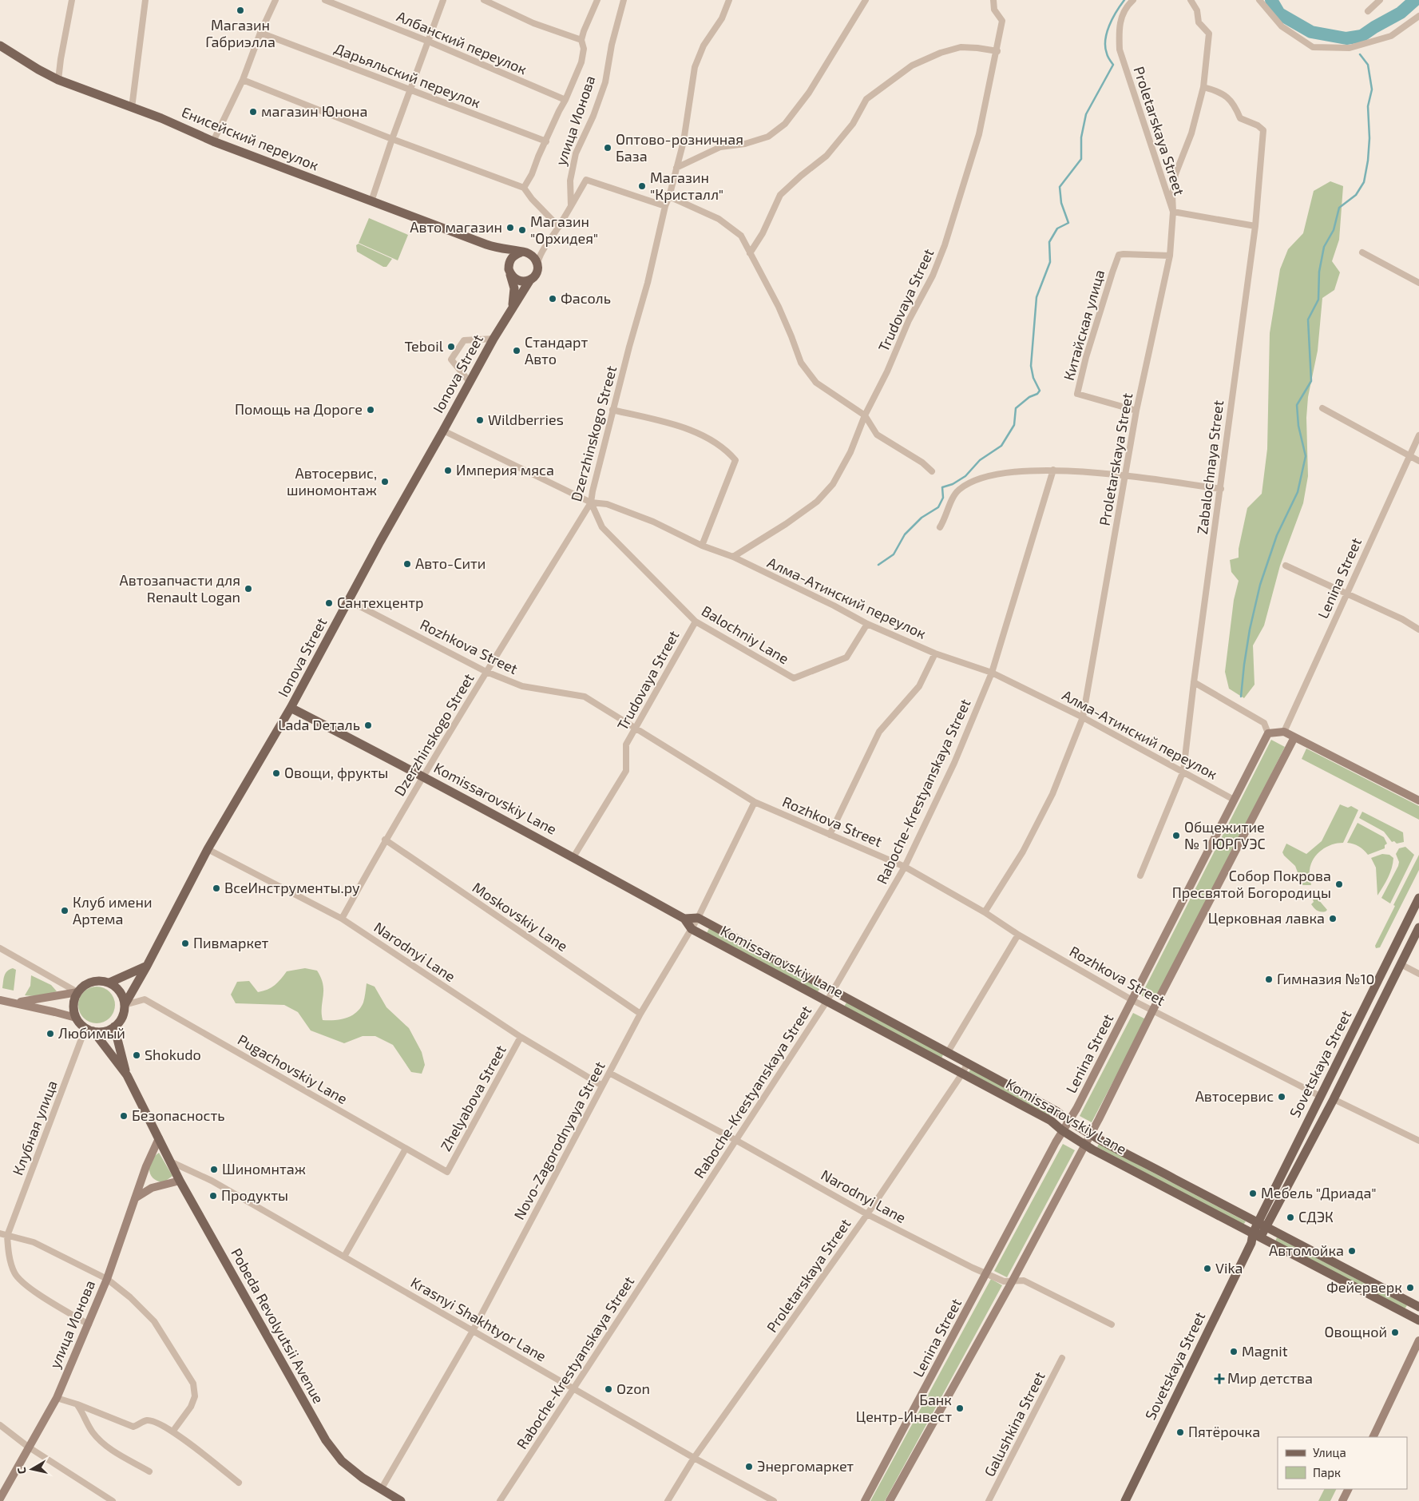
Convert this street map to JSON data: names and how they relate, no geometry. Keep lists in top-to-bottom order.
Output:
{
  "streets": {
    "main road": [
      "улица Ионова",
      "Енисейский переулок",
      "Ionova Street",
      "Lenina Street",
      "Komissarovskiy Lane",
      "Sovetskaya Street",
      "Pobeda Revolyutsii Avenue"
    ],
    "street": [
      "Албанский переулок",
      "Дарьяльский переулок",
      "Proletarskaya Street",
      "Trudovaya Street",
      "Китайская улица",
      "Dzerzhinskogo Street",
      "Zabalochnaya Street",
      "Алма-Атинский переулок",
      "Balochniy Lane",
      "Rozhkova Street",
      "Raboche-Krestyanskaya Street",
      "Moskovskiy Lane",
      "Narodnyi Lane",
      "Pugachovskiy Lane",
      "Zhelyabova Street",
      "Клубная улица",
      "Novo-Zagorodnyaya Street",
      "Krasnyi Shakhtyor Lane",
      "Galushkina Street"
    ]
  },
  "crossings": [
    ["улица Ионова", "Енисейский переулок"],
    ["улица Ионова", "Dzerzhinskogo Street"],
    ["Proletarskaya Street", "Китайская улица"],
    ["Proletarskaya Street", "Алма-Атинский переулок"],
    ["Proletarskaya Street", "Rozhkova Street"],
    ["Proletarskaya Street", "Komissarovskiy Lane"],
    ["Proletarskaya Street", "Narodnyi Lane"],
    ["Proletarskaya Street", "Krasnyi Shakhtyor Lane"],
    ["Trudovaya Street", "Алма-Атинский переулок"],
    ["Trudovaya Street", "Balochniy Lane"],
    ["Trudovaya Street", "Rozhkova Street"],
    ["Trudovaya Street", "Komissarovskiy Lane"],
    ["Ionova Street", "Алма-Атинский переулок"],
    ["Ionova Street", "Rozhkova Street"],
    ["Ionova Street", "Komissarovskiy Lane"],
    ["Ionova Street", "Narodnyi Lane"],
    ["Dzerzhinskogo Street", "Алма-Атинский переулок"],
    ["Dzerzhinskogo Street", "Balochniy Lane"],
    ["Dzerzhinskogo Street", "Rozhkova Street"],
    ["Dzerzhinskogo Street", "Komissarovskiy Lane"],
    ["Dzerzhinskogo Street", "Moskovskiy Lane"],
    ["Dzerzhinskogo Street", "Narodnyi Lane"],
    ["Zabalochnaya Street", "Алма-Атинский переулок"],
    ["Lenina Street", "Алма-Атинский переулок"],
    ["Lenina Street", "Rozhkova Street"],
    ["Lenina Street", "Komissarovskiy Lane"],
    ["Lenina Street", "Narodnyi Lane"],
    ["Алма-Атинский переулок", "Balochniy Lane"],
    ["Алма-Атинский переулок", "Raboche-Krestyanskaya Street"],
    ["Rozhkova Street", "Raboche-Krestyanskaya Street"],
    ["Rozhkova Street", "Sovetskaya Street"],
    ["Rozhkova Street", "Novo-Zagorodnyaya Street"],
    ["Raboche-Krestyanskaya Street", "Komissarovskiy Lane"],
    ["Raboche-Krestyanskaya Street", "Narodnyi Lane"],
    ["Raboche-Krestyanskaya Street", "Krasnyi Shakhtyor Lane"],
    ["Komissarovskiy Lane", "Sovetskaya Street"],
    ["Komissarovskiy Lane", "Novo-Zagorodnyaya Street"],
    ["Moskovskiy Lane", "Novo-Zagorodnyaya Street"],
    ["Narodnyi Lane", "Zhelyabova Street"],
    ["Narodnyi Lane", "Novo-Zagorodnyaya Street"],
    ["Pugachovskiy Lane", "Zhelyabova Street"],
    ["Pugachovskiy Lane", "Клубная улица"],
    ["Novo-Zagorodnyaya Street", "Krasnyi Shakhtyor Lane"],
    ["Novo-Zagorodnyaya Street", "Pobeda Revolyutsii Avenue"],
    ["Krasnyi Shakhtyor Lane", "Pobeda Revolyutsii Avenue"]
  ],
  "places": {
    "other": [
      "Магазин Габриэлла",
      "магазин Юнона",
      "Оптово-розничная База",
      "Магазин \"Кристалл\"",
      "Авто магазин",
      "Магазин \"Орхидея\"",
      "Фасоль",
      "Teboil",
      "Стандарт Авто",
      "Помощь на Дороге",
      "Wildberries",
      "Империя мяса",
      "Автосервис, шиномонтаж",
      "Авто-Сити",
      "Автозапчасти для Renault Logan",
      "Сантехцентр",
      "Lada Dеталь",
      "Овощи, фрукты",
      "Общежитие № 1 ЮРГУЭС",
      "Собор Покрова Пресвятой Богородицы",
      "ВсеИнструменты.ру",
      "Клуб имени Артема",
      "Церковная лавка",
      "Пивмаркет",
      "Гимназия №10",
      "Любимый",
      "Shokudo",
      "Автосервис",
      "Безопасность",
      "Шиномнтаж",
      "Мебель \"Дриада\"",
      "Продукты",
      "СДЭК",
      "Автомойка",
      "Vika",
      "Фейерверк",
      "Овощной",
      "Magnit",
      "Ozon",
      "Банк Центр-Инвест",
      "Пятёрочка",
      "Энергомаркет"
    ],
    "health": ["Мир детства"]
  },
  "legend": ["Улица", "Парк"],
  "north": "left"
}
